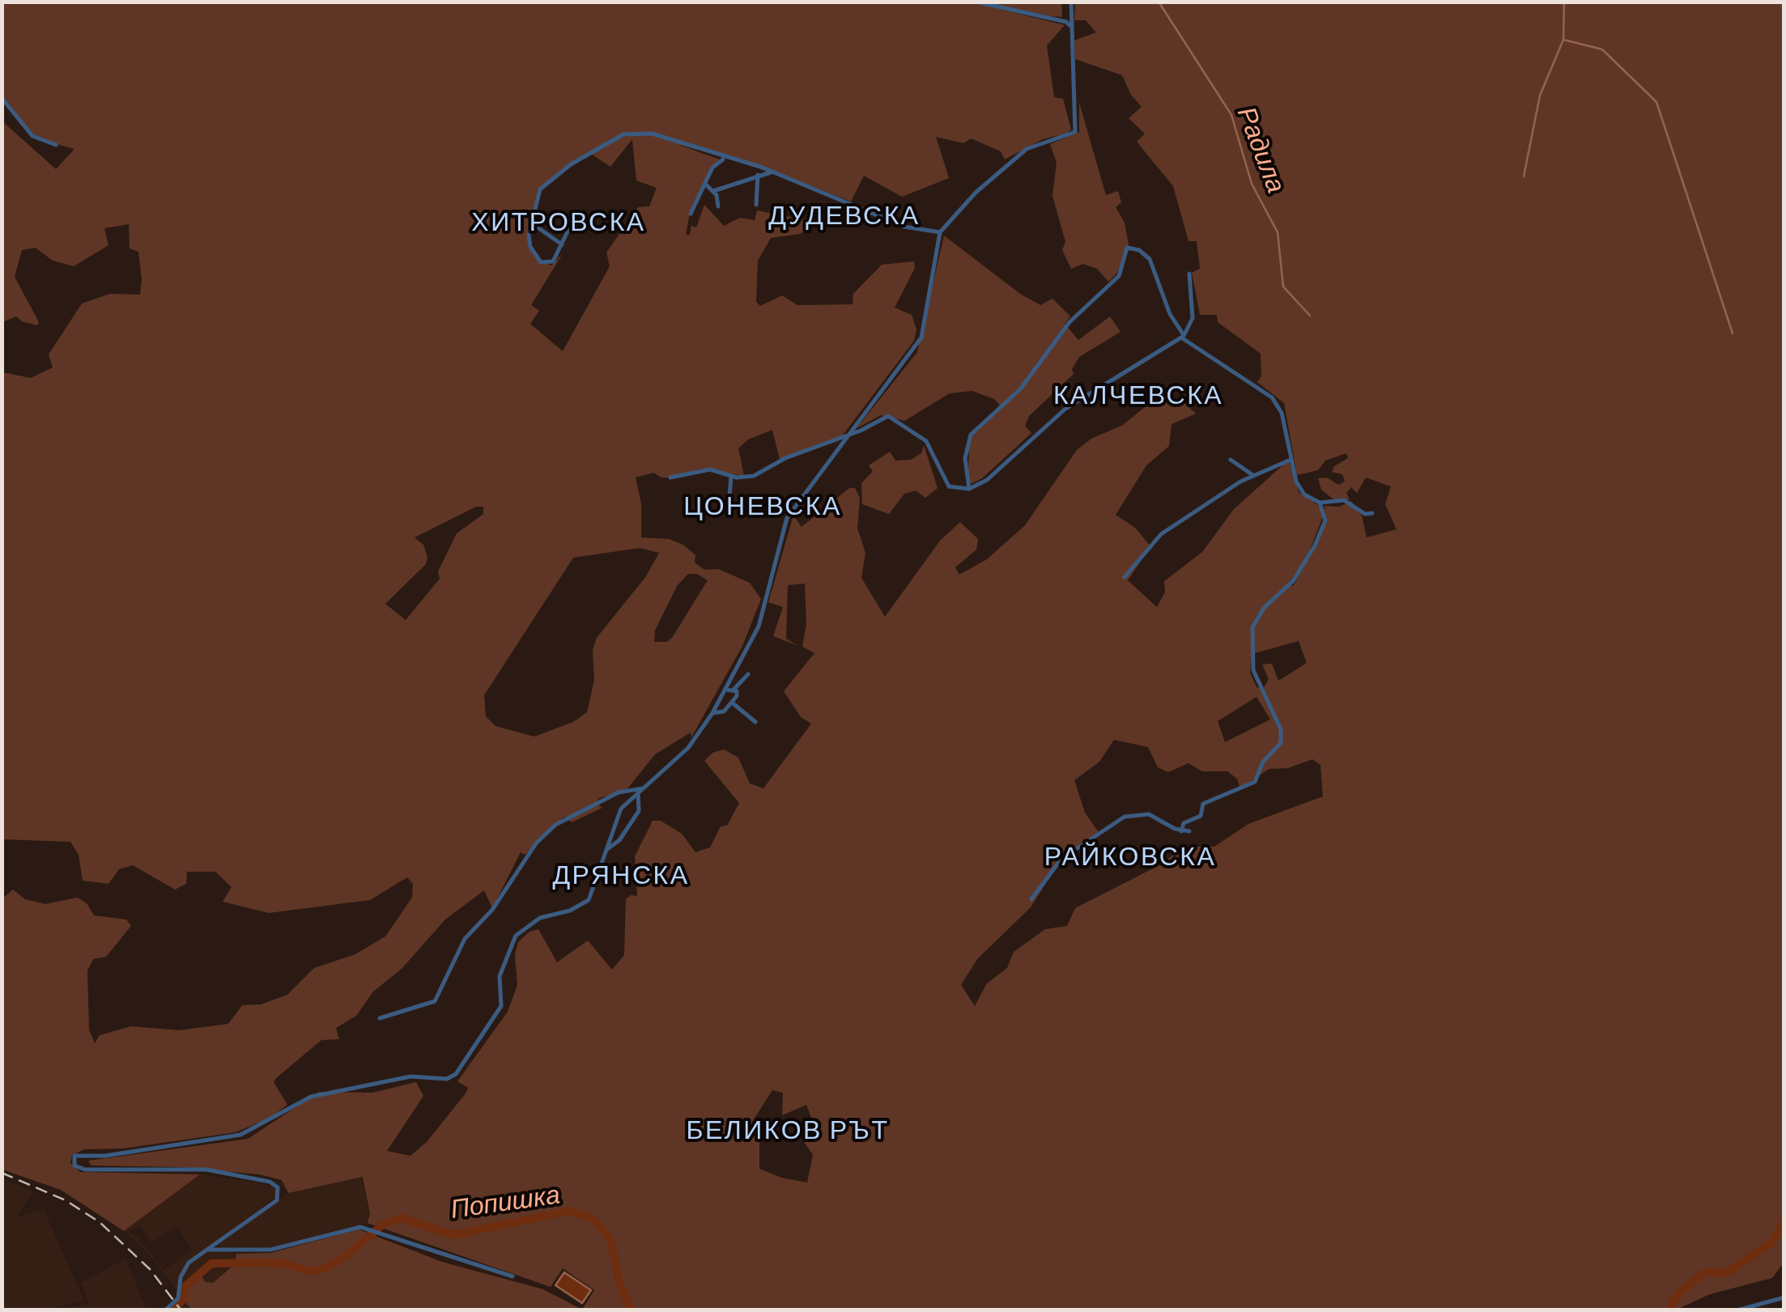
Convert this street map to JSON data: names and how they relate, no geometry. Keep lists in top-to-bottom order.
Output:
{
  "districts": [
    "ДУДЕВСКА",
    "ХИТРОВСКА",
    "КАЛЧЕВСКА",
    "ЦОНЕВСКА",
    "РАЙКОВСКА",
    "ДРЯНСКА",
    "БЕЛИКОВ РЪТ"
  ],
  "water": ["Радила", "Попишка"]
}
